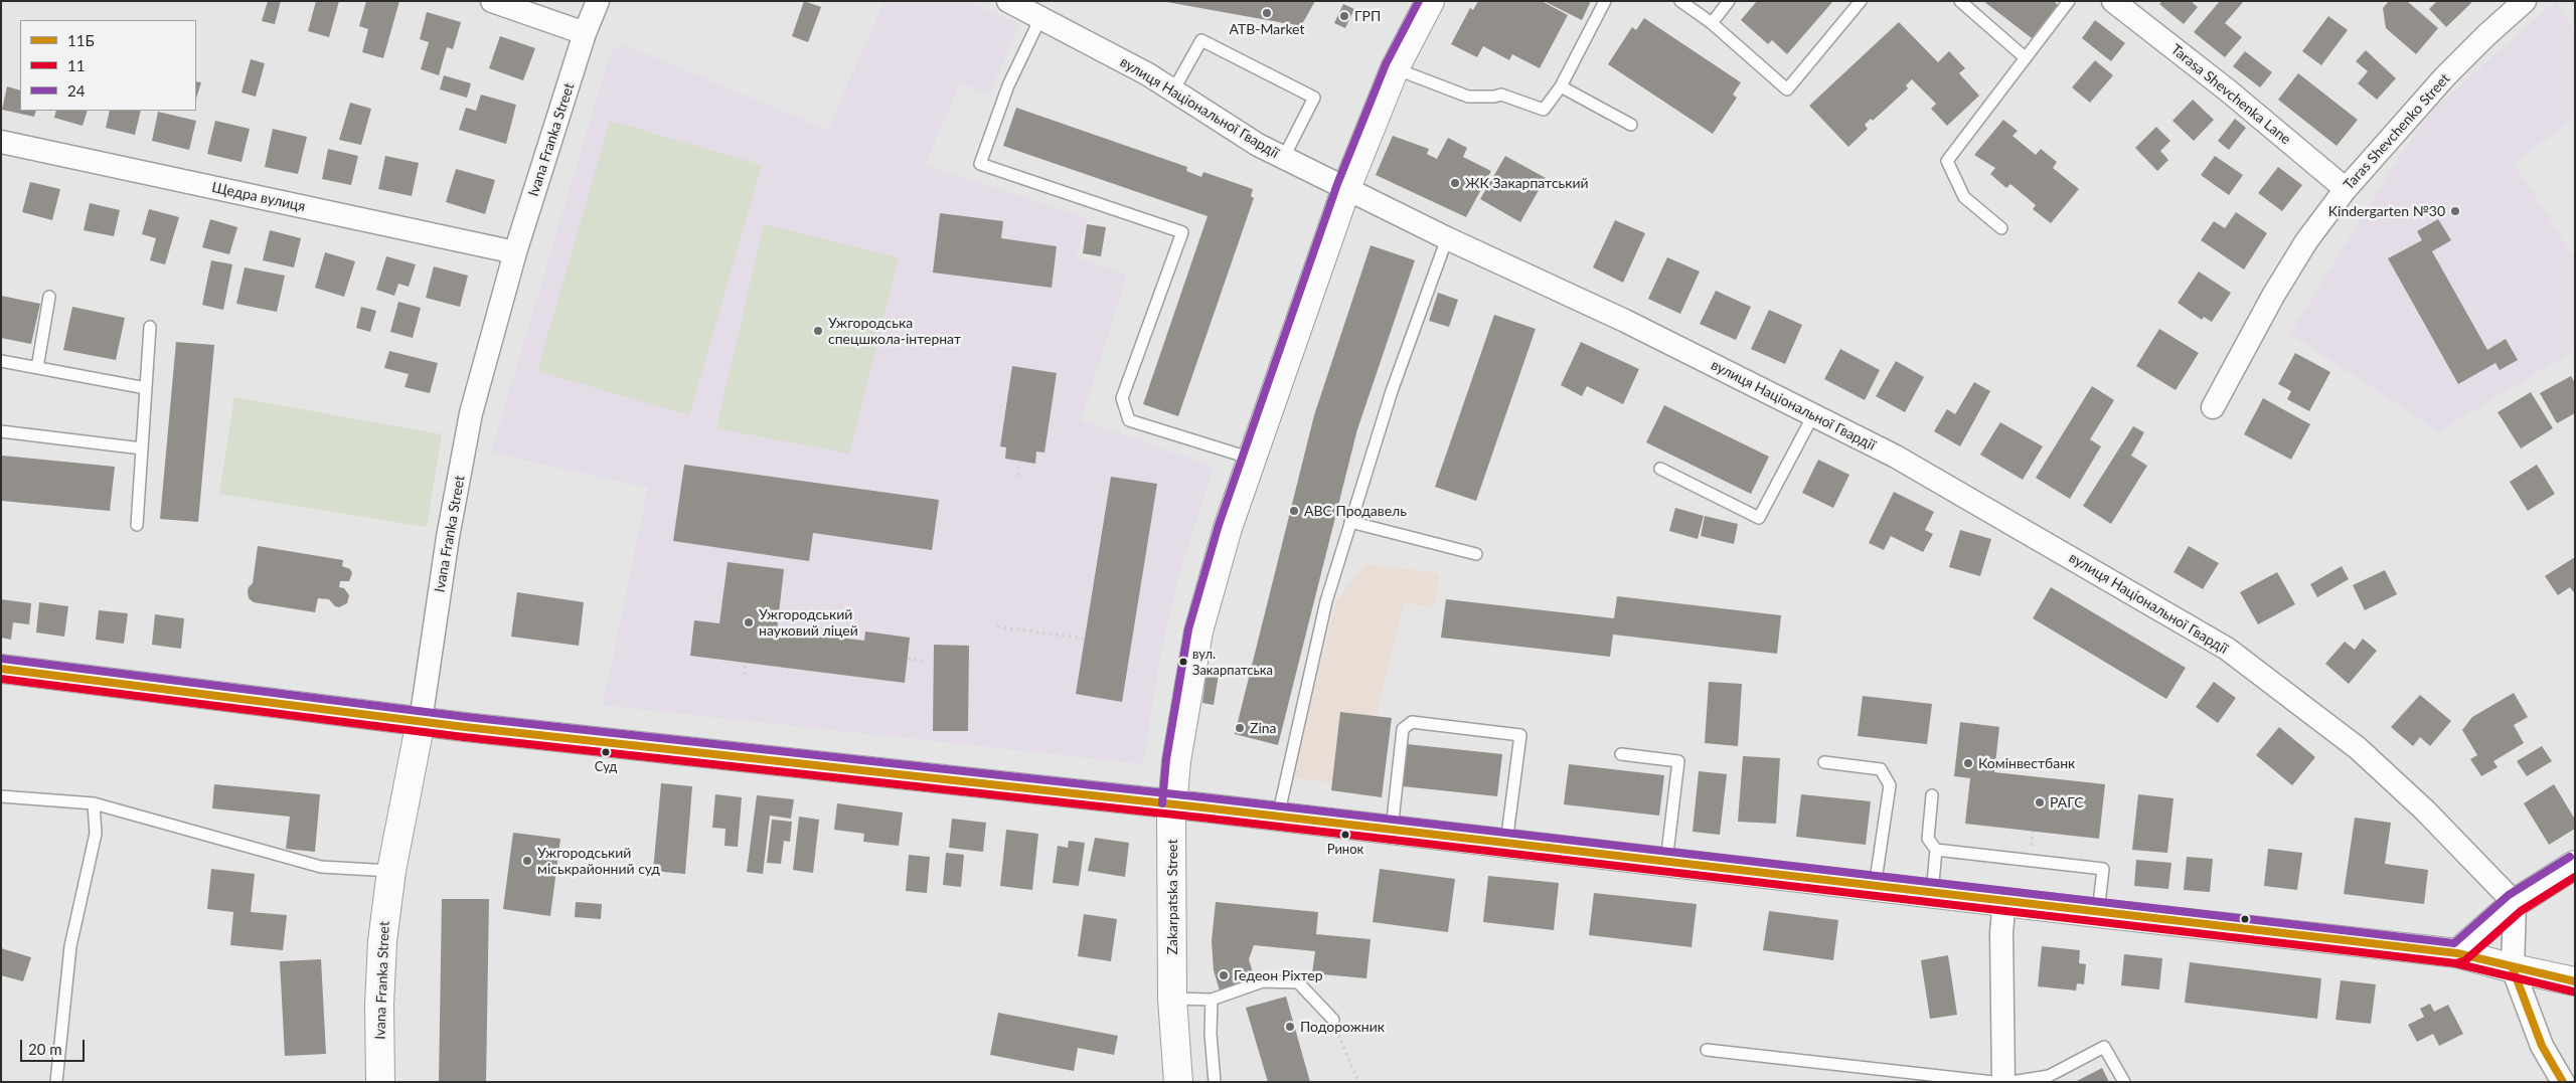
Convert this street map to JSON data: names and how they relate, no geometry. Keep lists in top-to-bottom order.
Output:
{
  "streets": {
    "street": [
      "Tarasa Shevchenka Lane",
      "вулиця Національної Гвардії",
      "Taras Shevchenko Street",
      "Ivana Franka Street",
      "Щедра вулиця",
      "Zakarpatska Street"
    ]
  },
  "crossings": [
    ["Tarasa Shevchenka Lane", "Taras Shevchenko Street"],
    ["вулиця Національної Гвардії", "Zakarpatska Street"],
    ["Ivana Franka Street", "Щедра вулиця"]
  ],
  "places": [
    "ATB-Market",
    "ГРП",
    "ЖК Закарпатський",
    "Kindergarten №30",
    "Ужгородська спецшкола-інтернат",
    "ABC Продавель",
    "Ужгородський науковий ліцей",
    "вул. Закарпатська",
    "Zina",
    "Суд",
    "Комінвестбанк",
    "РАГС",
    "Ринок",
    "Ужгородський міськрайонний суд",
    "Гедеон Ріхтер",
    "Подорожник"
  ],
  "lines": ["transit line 24", "transit line 11Б", "transit line 11"],
  "legend": ["11Б", "11", "24"],
  "scale_bar": "20 m"
}
